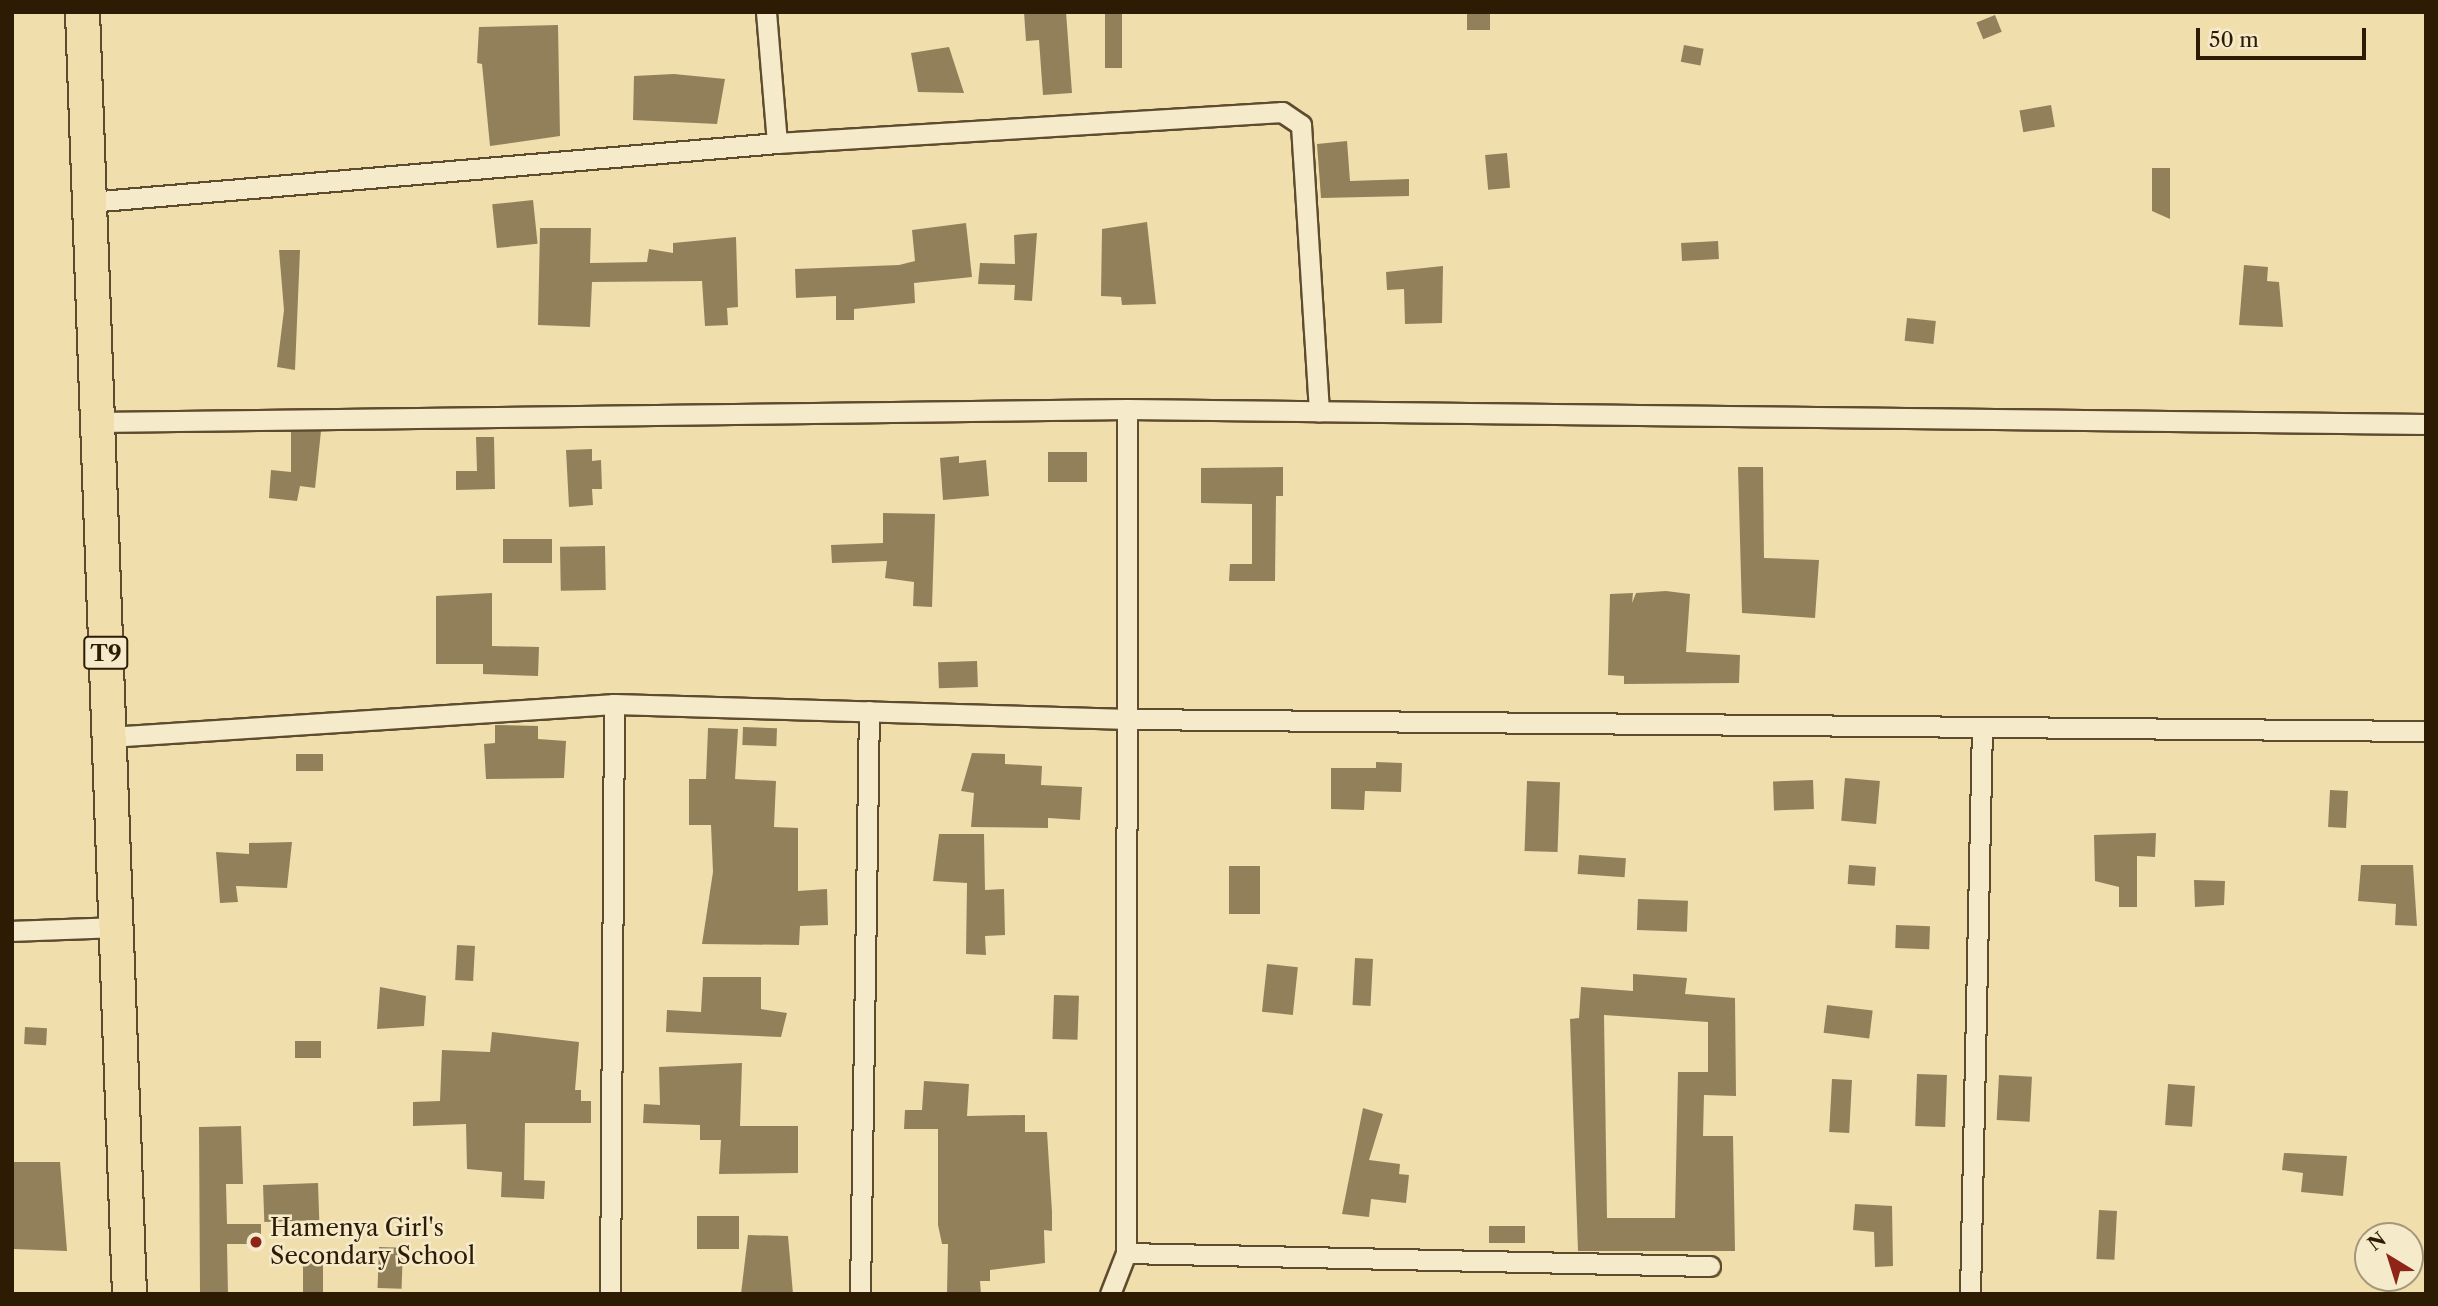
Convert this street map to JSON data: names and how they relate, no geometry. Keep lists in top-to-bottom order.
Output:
{
  "streets": {
    "highway": ["T9"]
  },
  "places": ["Hamenya Girl's Secondary School"],
  "scale_bar": "50 m",
  "north": "top left"
}
